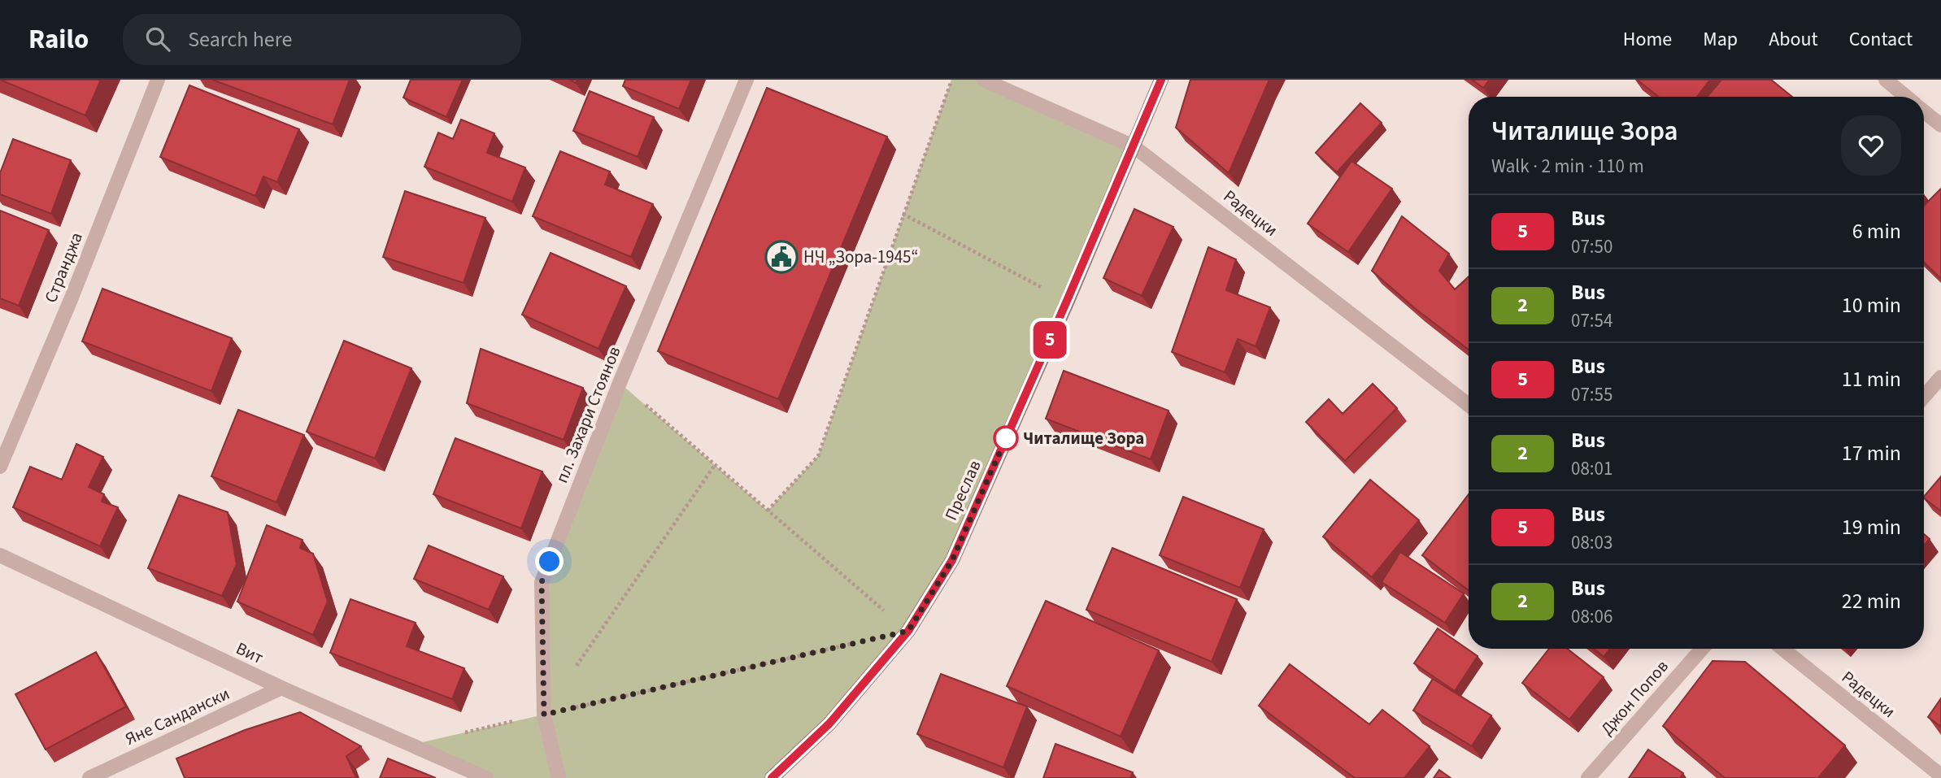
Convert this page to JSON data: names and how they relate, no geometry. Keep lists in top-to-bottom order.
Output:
{
  "streets": {
    "main road": ["Преслав"],
    "street": [
      "Радецки",
      "Странджа",
      "пл. Захари Стоянов",
      "Вит",
      "Джон Попов",
      "Яне Сандански"
    ]
  },
  "crossings": [
    ["Радецки", "Преслав"],
    ["Вит", "Яне Сандански"]
  ],
  "places": {
    "public building": ["НЧ „Зора-1945“"],
    "other": ["Читалище Зора"]
  },
  "lines": ["bus line 5"],
  "page": {
    "header": "Railo",
    "search": "Search here",
    "nav": [
      "Home",
      "Map",
      "About",
      "Contact"
    ],
    "on_map": "5",
    "heading": ["Читалище Зора", "Walk · 2 min · 110 m"],
    "list": [
      {
        "mark": "5",
        "name": "Bus",
        "note": "07:50",
        "value": "6 min"
      },
      {
        "mark": "2",
        "name": "Bus",
        "note": "07:54",
        "value": "10 min"
      },
      {
        "mark": "5",
        "name": "Bus",
        "note": "07:55",
        "value": "11 min"
      },
      {
        "mark": "2",
        "name": "Bus",
        "note": "08:01",
        "value": "17 min"
      },
      {
        "mark": "5",
        "name": "Bus",
        "note": "08:03",
        "value": "19 min"
      },
      {
        "mark": "2",
        "name": "Bus",
        "note": "08:06",
        "value": "22 min"
      }
    ]
  }
}
